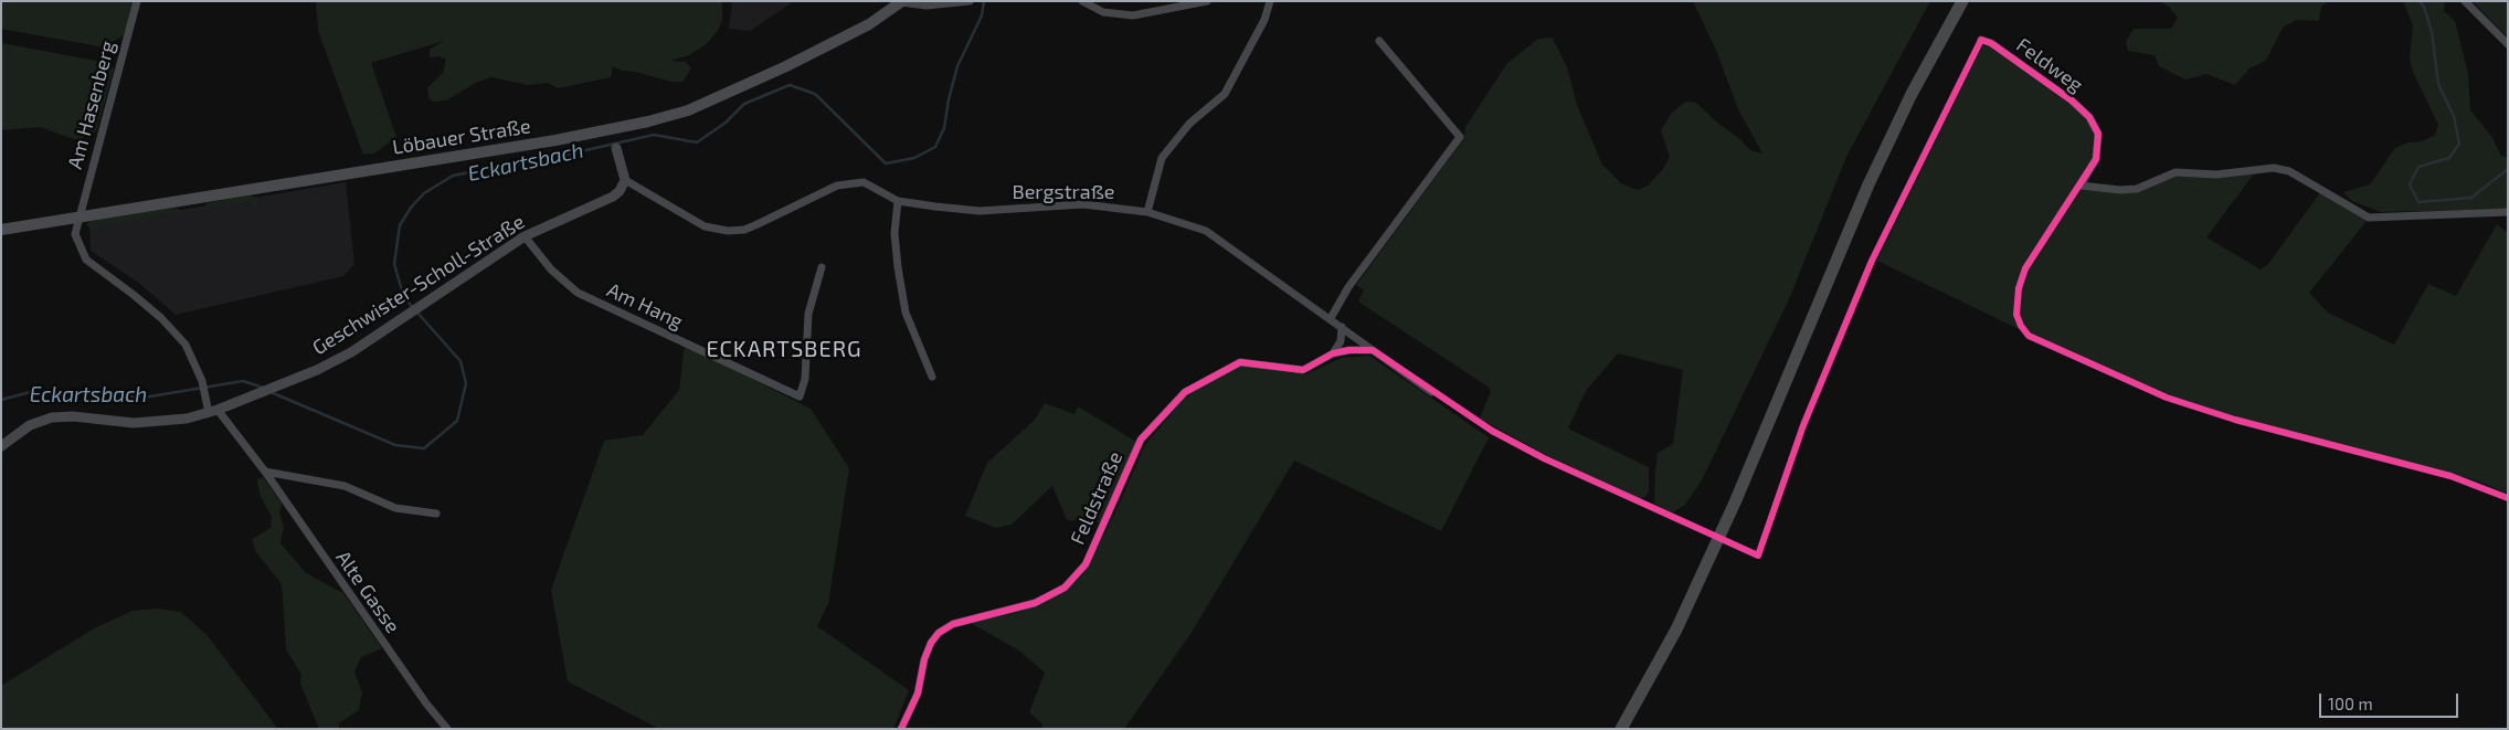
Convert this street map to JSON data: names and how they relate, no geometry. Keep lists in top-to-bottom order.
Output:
{
  "streets": {
    "main road": ["Löbauer Straße"],
    "street": [
      "Feldweg",
      "Am Hasenberg",
      "Bergstraße",
      "Geschwister-Scholl-Straße",
      "Am Hang",
      "Feldstraße",
      "Alte Gasse"
    ]
  },
  "crossings": [
    ["Am Hasenberg", "Löbauer Straße"],
    ["Am Hasenberg", "Alte Gasse"],
    ["Löbauer Straße", "Alte Gasse"],
    ["Bergstraße", "Geschwister-Scholl-Straße"],
    ["Bergstraße", "Feldstraße"],
    ["Geschwister-Scholl-Straße", "Am Hang"],
    ["Geschwister-Scholl-Straße", "Alte Gasse"]
  ],
  "districts": ["ECKARTSBERG"],
  "water": ["Eckartsbach"],
  "scale_bar": "100 m"
}
